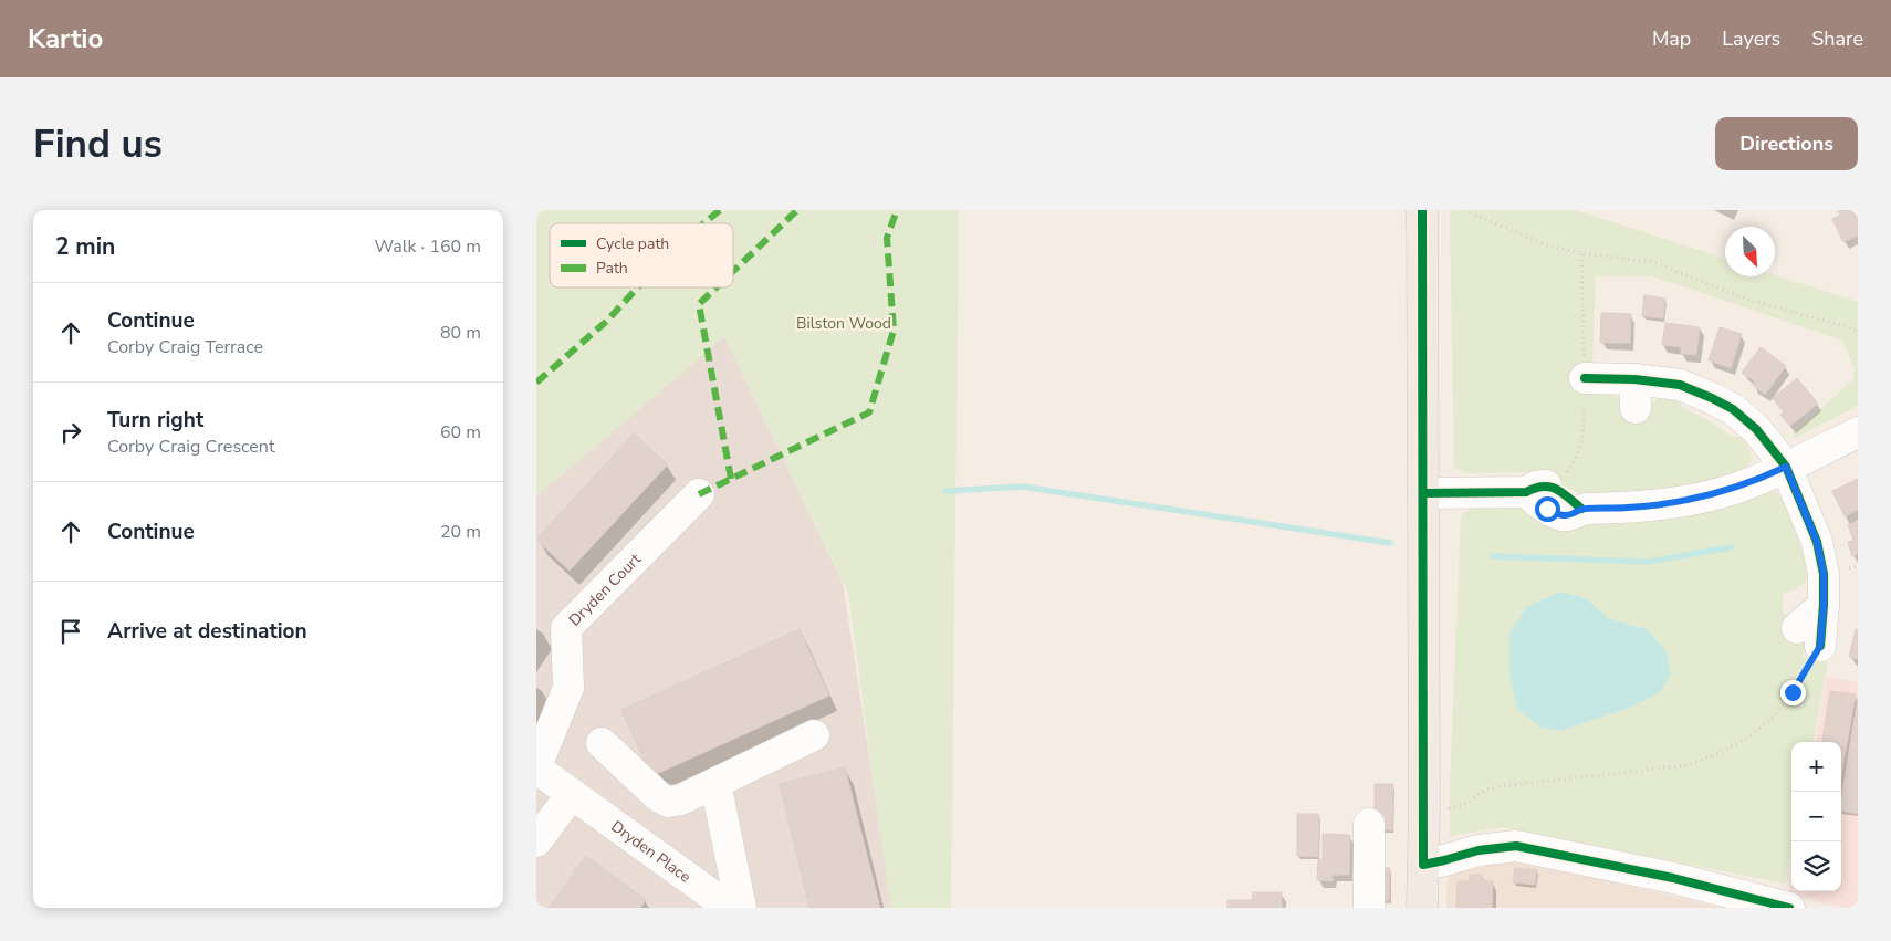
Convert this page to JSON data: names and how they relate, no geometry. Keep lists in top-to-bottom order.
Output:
{
  "streets": {
    "street": ["Dryden Court", "Dryden Place"]
  },
  "crossings": [
    ["Dryden Court", "Dryden Place"]
  ],
  "parks": ["Bilston Wood"],
  "legend": ["Cycle path", "Path"],
  "north": "bottom right",
  "page": {
    "header": "Kartio",
    "nav": ["Map", "Layers", "Share"],
    "buttons": "Directions",
    "title": "Find us",
    "heading": ["2 min", "Walk · 160 m"],
    "list": [
      ["Continue", "Corby Craig Terrace", "80 m"],
      ["Turn right", "Corby Craig Crescent", "60 m"],
      ["Continue", "20 m"],
      "Arrive at destination"
    ],
    "map_buttons": ["+", "−"]
  }
}
